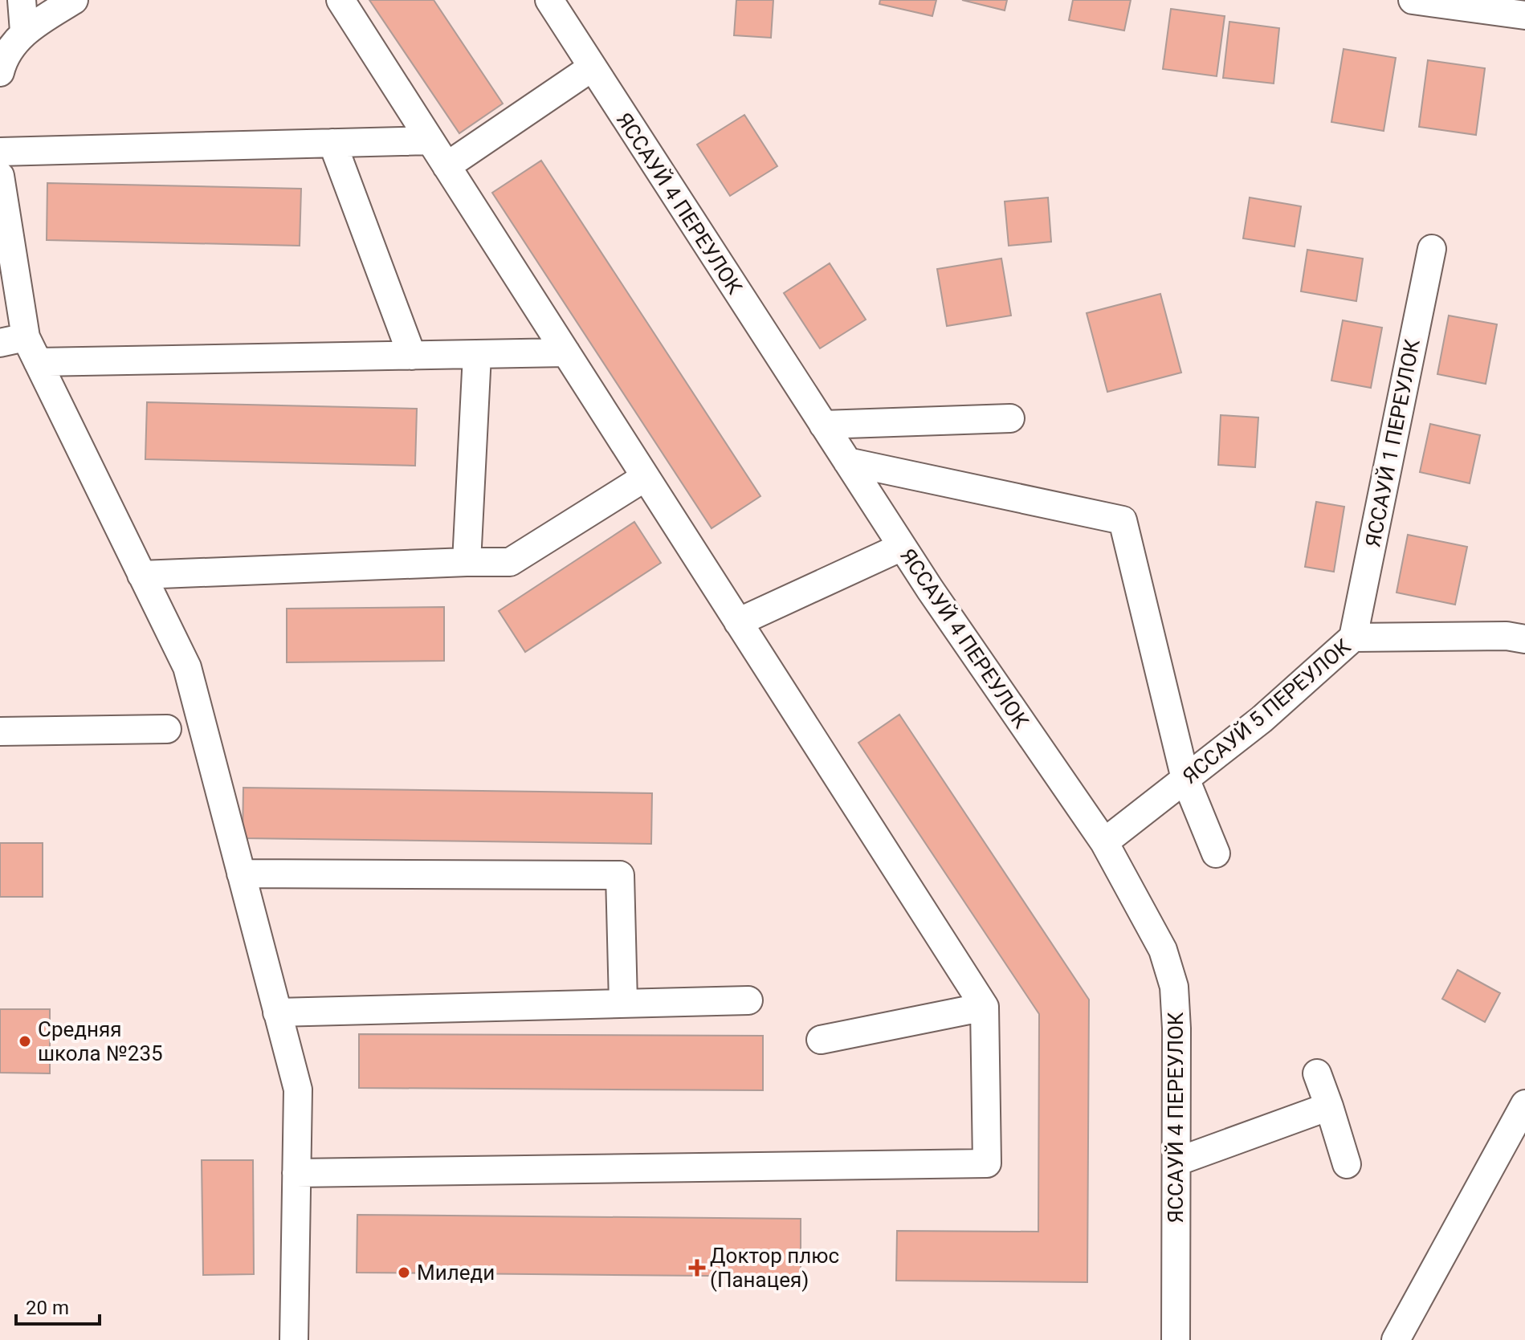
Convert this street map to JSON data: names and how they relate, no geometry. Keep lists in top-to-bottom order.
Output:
{
  "streets": {
    "street": ["ЯССАУЙ 4 ПЕРЕУЛОК", "ЯССАУЙ 1 ПЕРЕУЛОК", "ЯССАУЙ 5 ПЕРЕУЛОК"]
  },
  "crossings": [
    ["ЯССАУЙ 4 ПЕРЕУЛОК", "ЯССАУЙ 5 ПЕРЕУЛОК"],
    ["ЯССАУЙ 1 ПЕРЕУЛОК", "ЯССАУЙ 5 ПЕРЕУЛОК"]
  ],
  "places": {
    "other": ["Средняя школа №235", "Миледи"],
    "health": ["Доктор плюс (Панацея)"]
  },
  "scale_bar": "20 m"
}
